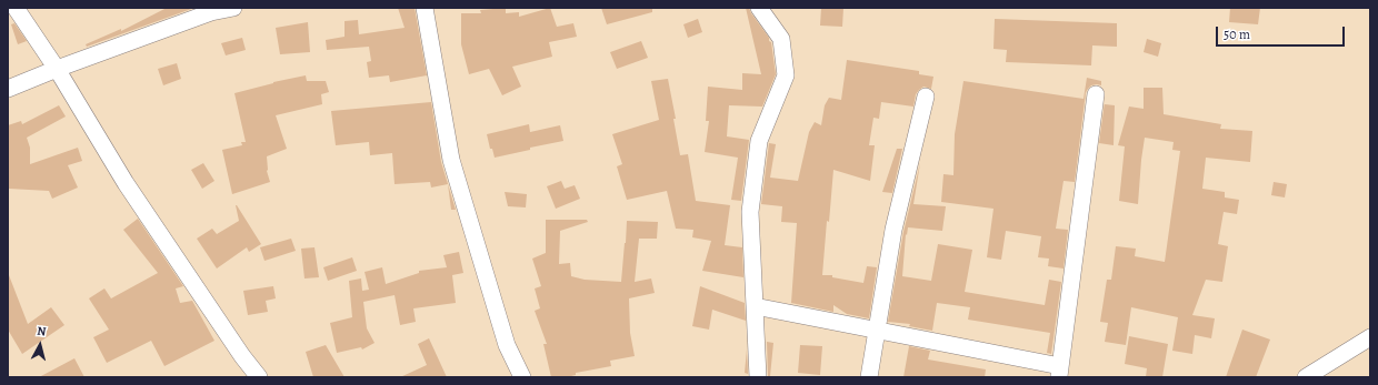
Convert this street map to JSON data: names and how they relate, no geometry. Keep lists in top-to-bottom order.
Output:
{
  "scale_bar": "50 m",
  "north": "top"
}
